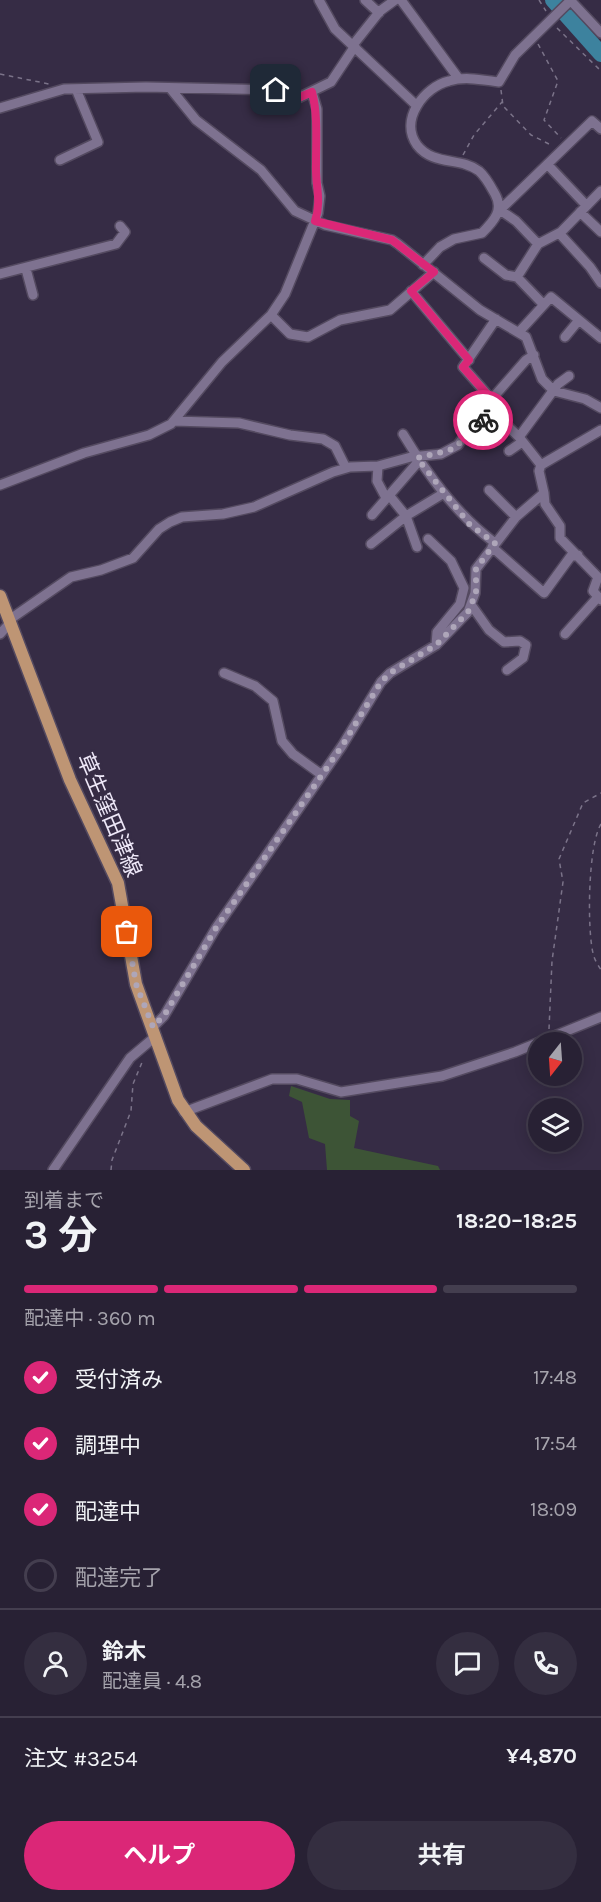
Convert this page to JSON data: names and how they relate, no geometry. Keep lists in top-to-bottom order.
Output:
{
  "streets": {
    "main road": ["草生窪田津線"]
  },
  "north": "bottom",
  "page": {
    "heading": ["3 分", "到着まで", "18:20–18:25"],
    "panel": [
      "鈴木",
      "配達員 · 4.8",
      "注文 #3254",
      "¥4,870"
    ],
    "bar": "配達中 · 360 m",
    "list": [
      ["受付済み", "17:48"],
      ["調理中", "17:54"],
      ["配達中", "18:09"],
      "配達完了"
    ],
    "buttons": ["ヘルプ", "共有"]
  }
}
